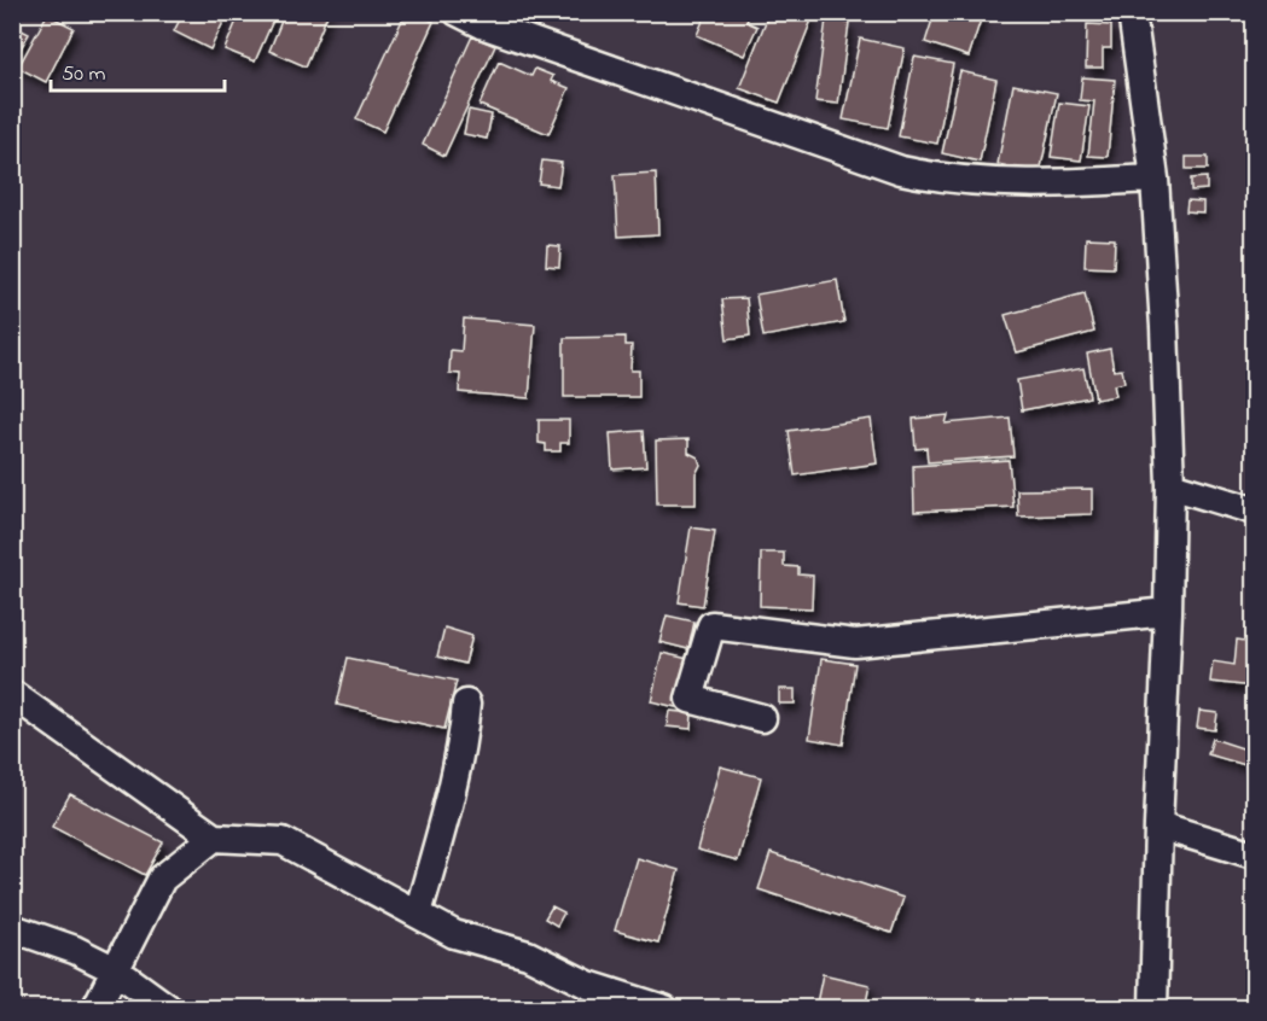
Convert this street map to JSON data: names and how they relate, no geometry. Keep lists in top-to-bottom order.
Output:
{
  "scale_bar": "50 m"
}
